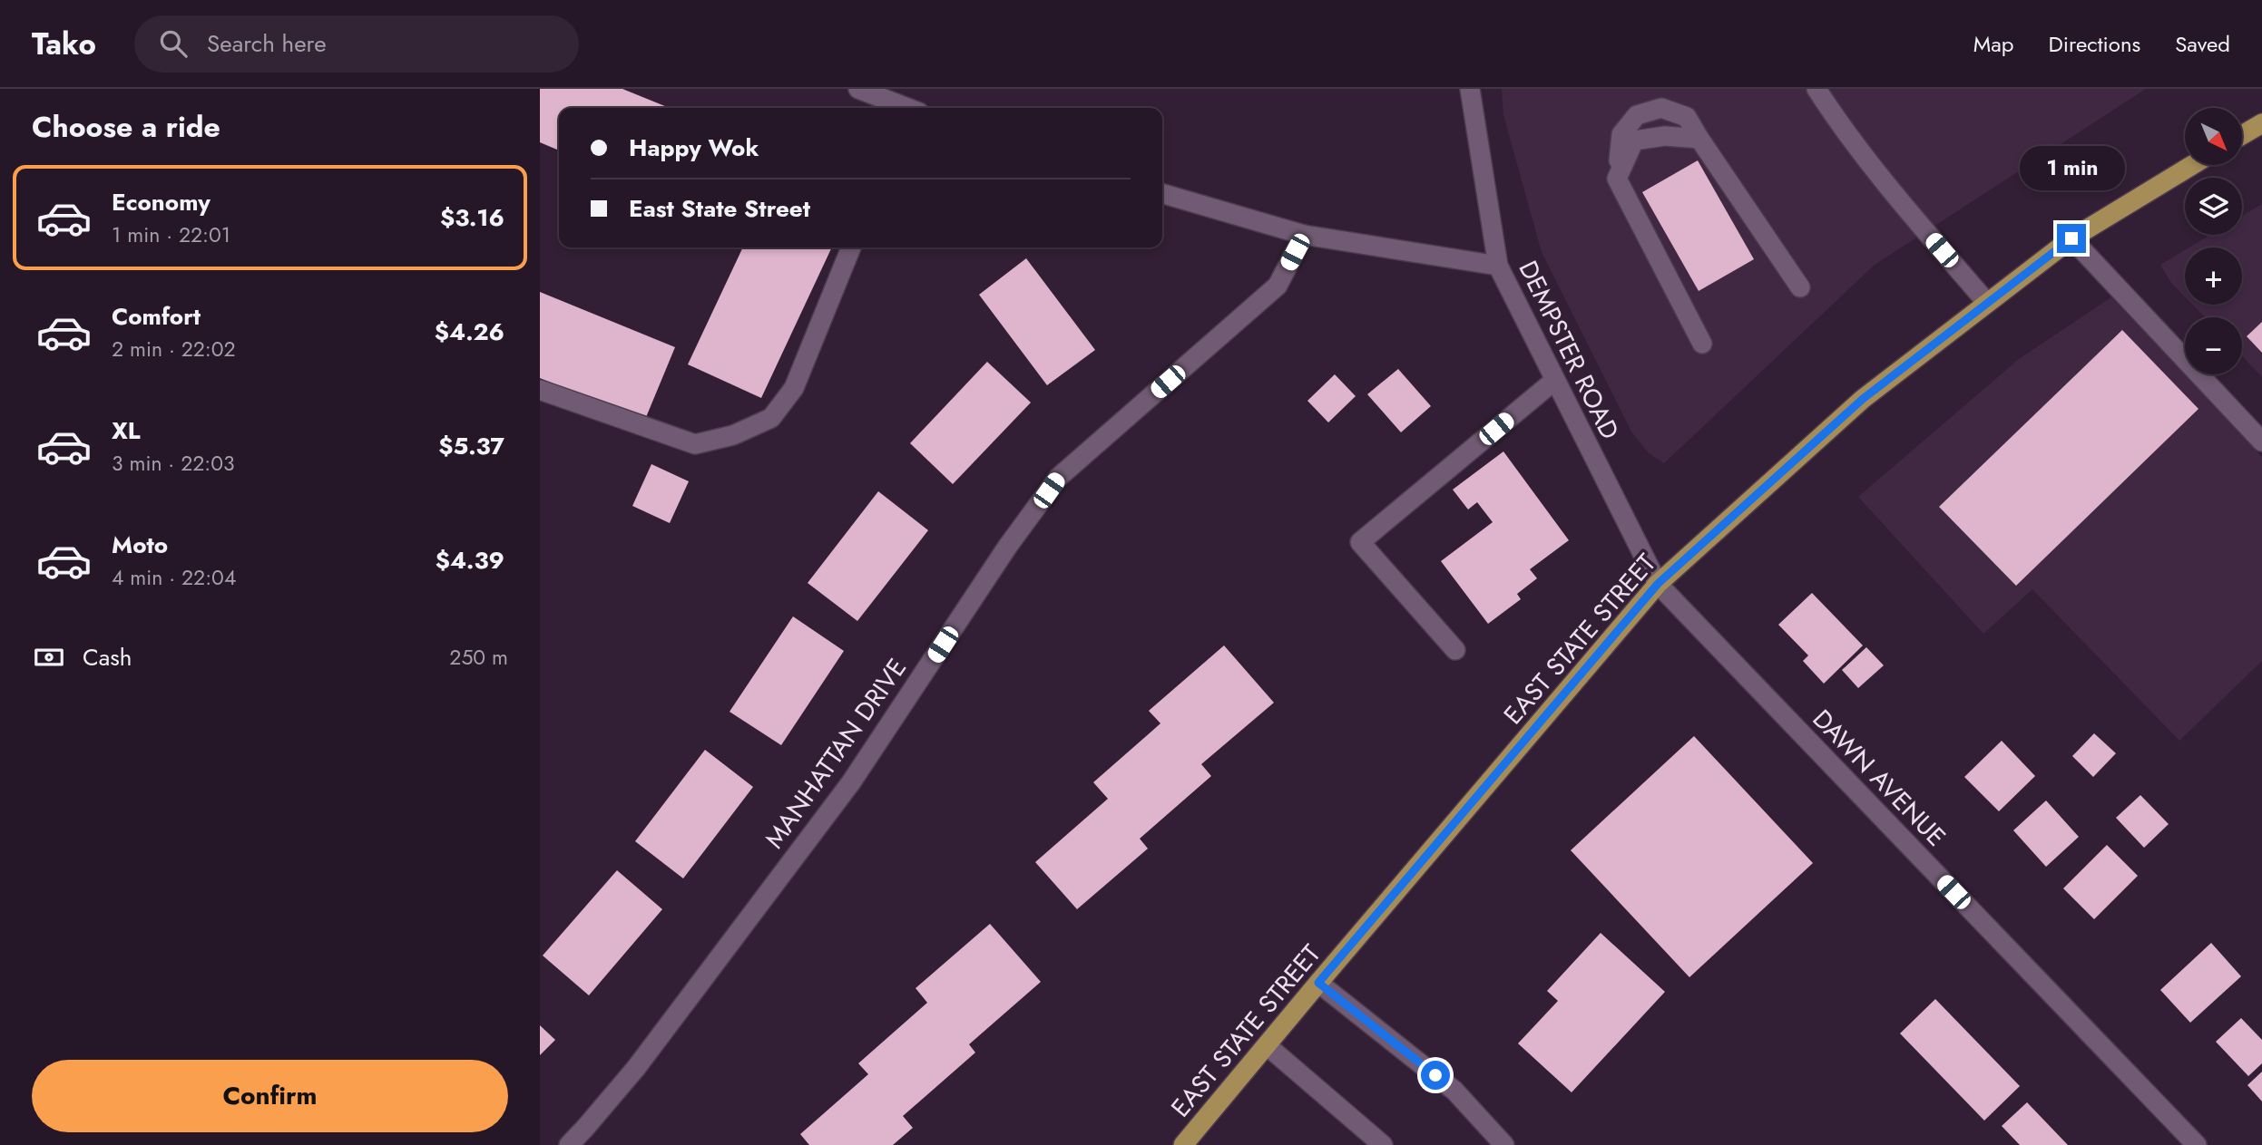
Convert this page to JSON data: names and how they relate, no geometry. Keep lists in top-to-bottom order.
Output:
{
  "streets": {
    "main road": ["EAST STATE STREET"],
    "street": ["DEMPSTER ROAD", "MANHATTAN DRIVE", "DAWN AVENUE"]
  },
  "crossings": [
    ["DEMPSTER ROAD", "EAST STATE STREET"],
    ["DEMPSTER ROAD", "DAWN AVENUE"],
    ["EAST STATE STREET", "DAWN AVENUE"]
  ],
  "north": "bottom right",
  "page": {
    "header": "Tako",
    "search": "Search here",
    "nav": ["Map", "Directions", "Saved"],
    "heading": "Choose a ride",
    "map_buttons": ["+", "−"],
    "banner": ["Happy Wok", "East State Street"],
    "bubble": "1 min",
    "list": [
      {
        "name": "Economy",
        "note": "1 min · 22:01",
        "value": "$3.16"
      },
      {
        "name": "Comfort",
        "note": "2 min · 22:02",
        "value": "$4.26"
      },
      {
        "name": "XL",
        "note": "3 min · 22:03",
        "value": "$5.37"
      },
      {
        "name": "Moto",
        "note": "4 min · 22:04",
        "value": "$4.39"
      }
    ],
    "pay": ["Cash", "250 m"],
    "buttons": "Confirm"
  }
}
